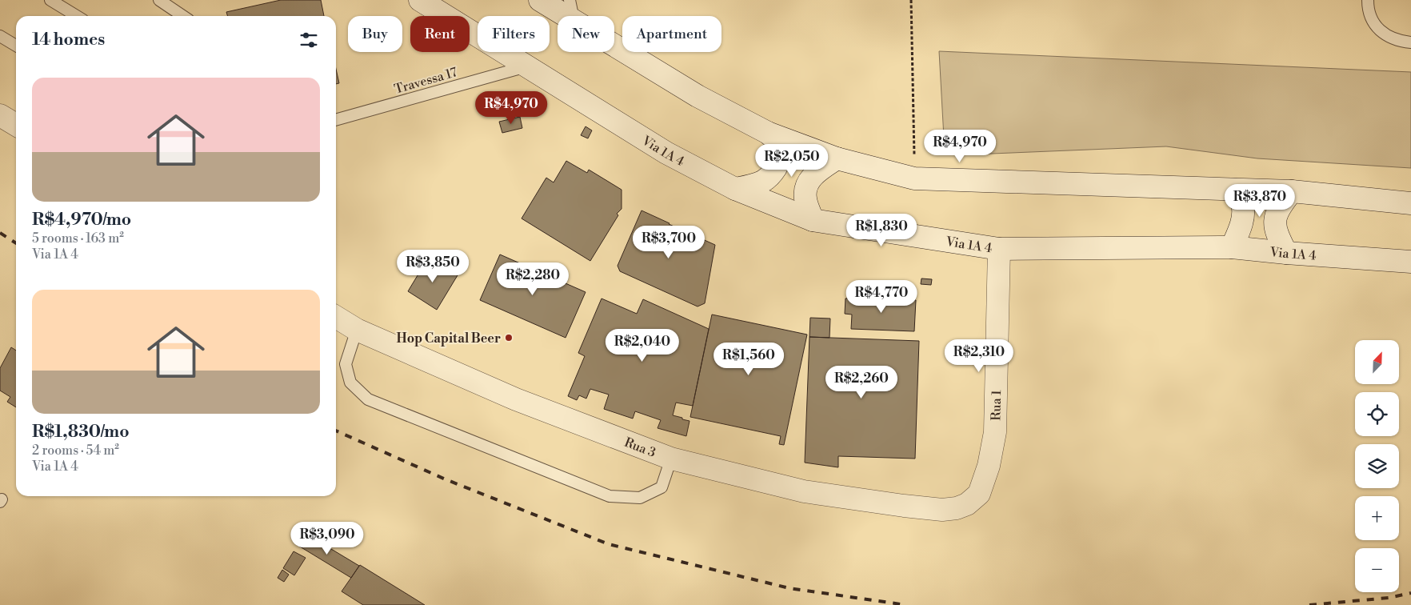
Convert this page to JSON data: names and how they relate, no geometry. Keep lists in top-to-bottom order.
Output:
{
  "streets": {
    "main road": ["Via 1A 4", "Rua 1", "Rua 3"],
    "lane": ["Travessa 17"]
  },
  "crossings": [
    ["Travessa 17", "Via 1A 4"],
    ["Via 1A 4", "Rua 1"],
    ["Rua 1", "Rua 3"]
  ],
  "places": ["Hop Capital Beer"],
  "north": "top right",
  "page": {
    "chip": [
      "Buy",
      "Rent",
      "Filters",
      "New",
      "Apartment"
    ],
    "heading": "14 homes",
    "list": [
      {
        "name": "R$4,970/mo",
        "note": "5 rooms · 163 m² · Via 1A 4"
      },
      {
        "name": "R$1,830/mo",
        "note": "2 rooms · 54 m² · Via 1A 4"
      }
    ],
    "price": [
      "R$4,970",
      "R$4,970",
      "R$2,050",
      "R$3,870",
      "R$1,830",
      "R$3,700",
      "R$3,850",
      "R$2,280",
      "R$4,770",
      "R$2,040",
      "R$2,310",
      "R$1,560",
      "R$2,260",
      "R$3,090"
    ],
    "map_buttons": ["+", "−"]
  }
}
